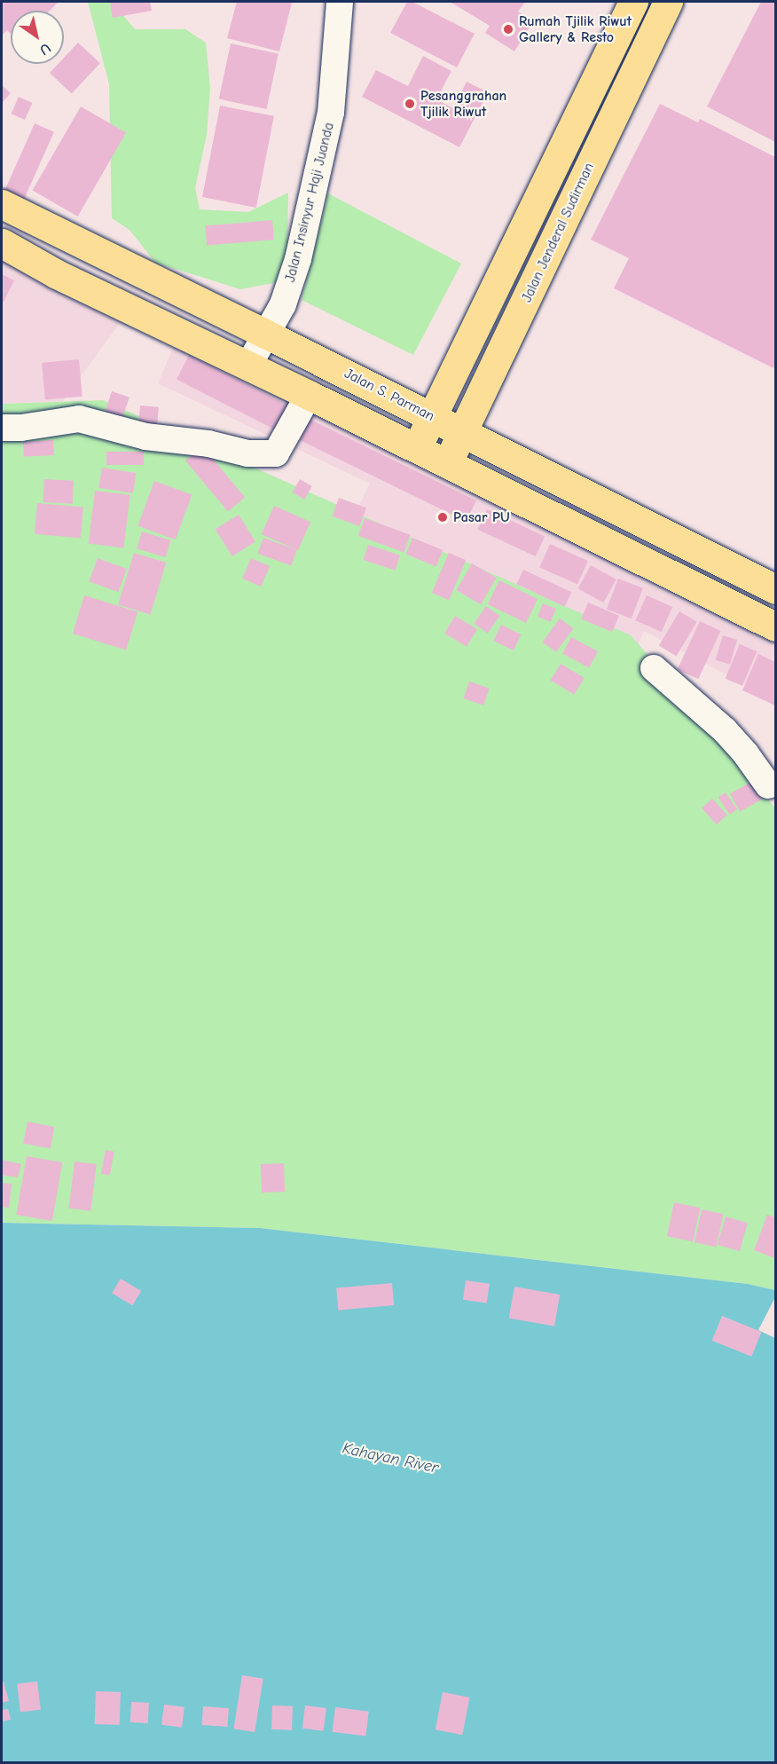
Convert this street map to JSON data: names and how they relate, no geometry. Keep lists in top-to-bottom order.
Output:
{
  "streets": {
    "main road": ["Jalan Jenderal Sudirman", "Jalan S. Parman"],
    "street": ["Jalan Insinyur Haji Juanda"]
  },
  "crossings": [
    ["Jalan Insinyur Haji Juanda", "Jalan S. Parman"],
    ["Jalan Jenderal Sudirman", "Jalan S. Parman"]
  ],
  "water": ["Kahayan River"],
  "places": ["Rumah Tjilik Riwut Gallery & Resto", "Pesanggrahan Tjilik Riwut", "Pasar PU"],
  "north": "bottom right"
}
